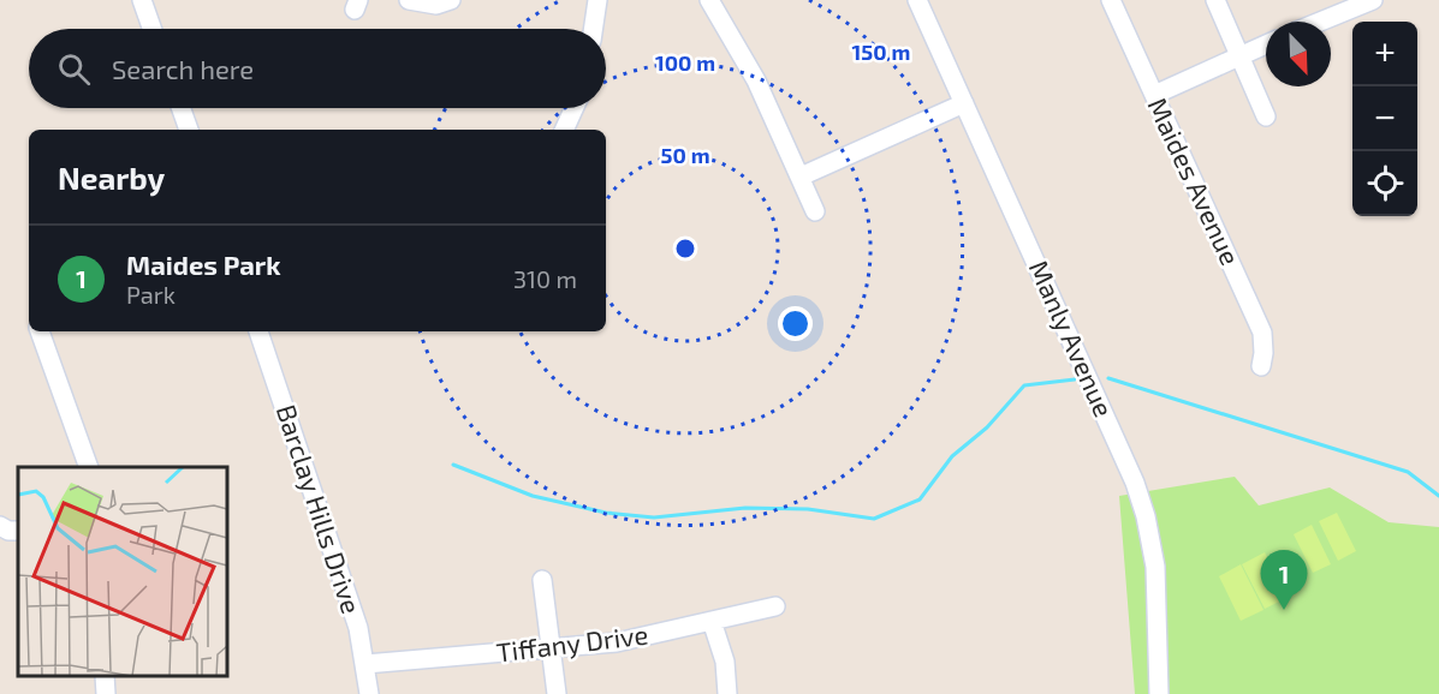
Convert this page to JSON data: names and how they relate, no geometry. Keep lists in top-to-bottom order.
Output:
{
  "streets": {
    "street": [
      "Maides Avenue",
      "Manly Avenue",
      "Barclay Hills Drive",
      "Tiffany Drive"
    ]
  },
  "crossings": [
    ["Barclay Hills Drive", "Tiffany Drive"]
  ],
  "north": "bottom right",
  "page": {
    "map_buttons": ["+", "−"],
    "search": "Search here",
    "heading": "Nearby",
    "list": [
      {
        "mark": "1",
        "name": "Maides Park",
        "note": "Park",
        "value": "310 m"
      }
    ],
    "pins": "1"
  },
  "rings": ["150 m", "100 m", "50 m"]
}
